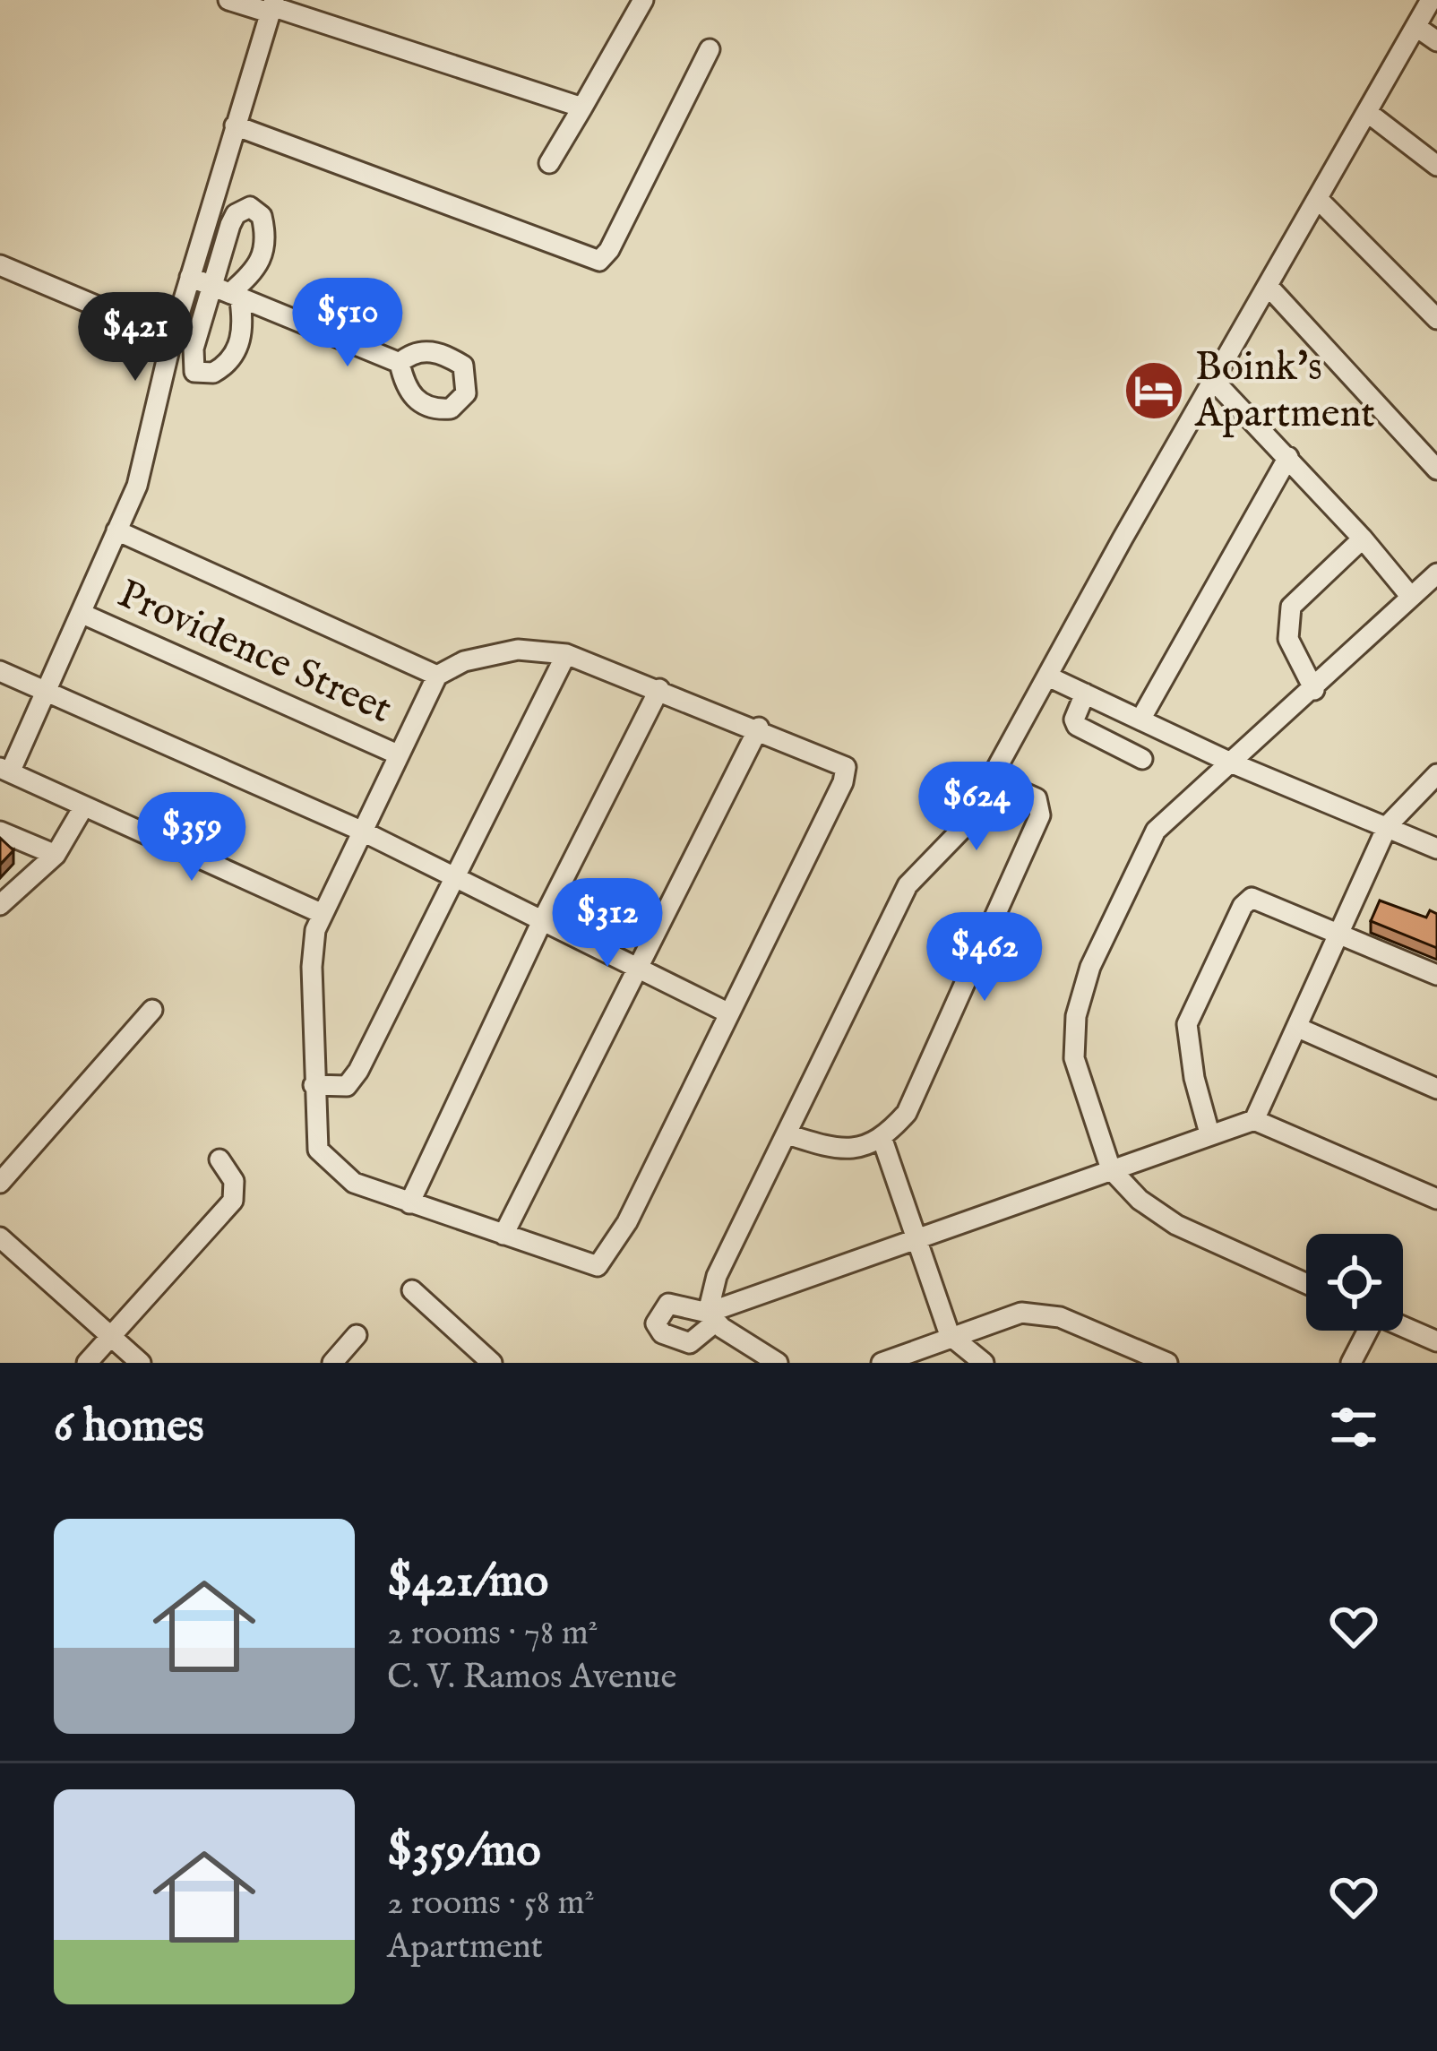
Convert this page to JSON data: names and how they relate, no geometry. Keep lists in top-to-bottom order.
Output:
{
  "streets": {
    "street": ["Providence Street"]
  },
  "places": {
    "hotel": ["Boink's Apartment"]
  },
  "page": {
    "price": [
      "$510",
      "$421",
      "$624",
      "$359",
      "$312",
      "$462"
    ],
    "heading": "6 homes",
    "list": [
      {
        "name": "$421/mo",
        "note": "2 rooms · 78 m² · C. V. Ramos Avenue"
      },
      {
        "name": "$359/mo",
        "note": "2 rooms · 58 m² · Apartment"
      }
    ]
  }
}
